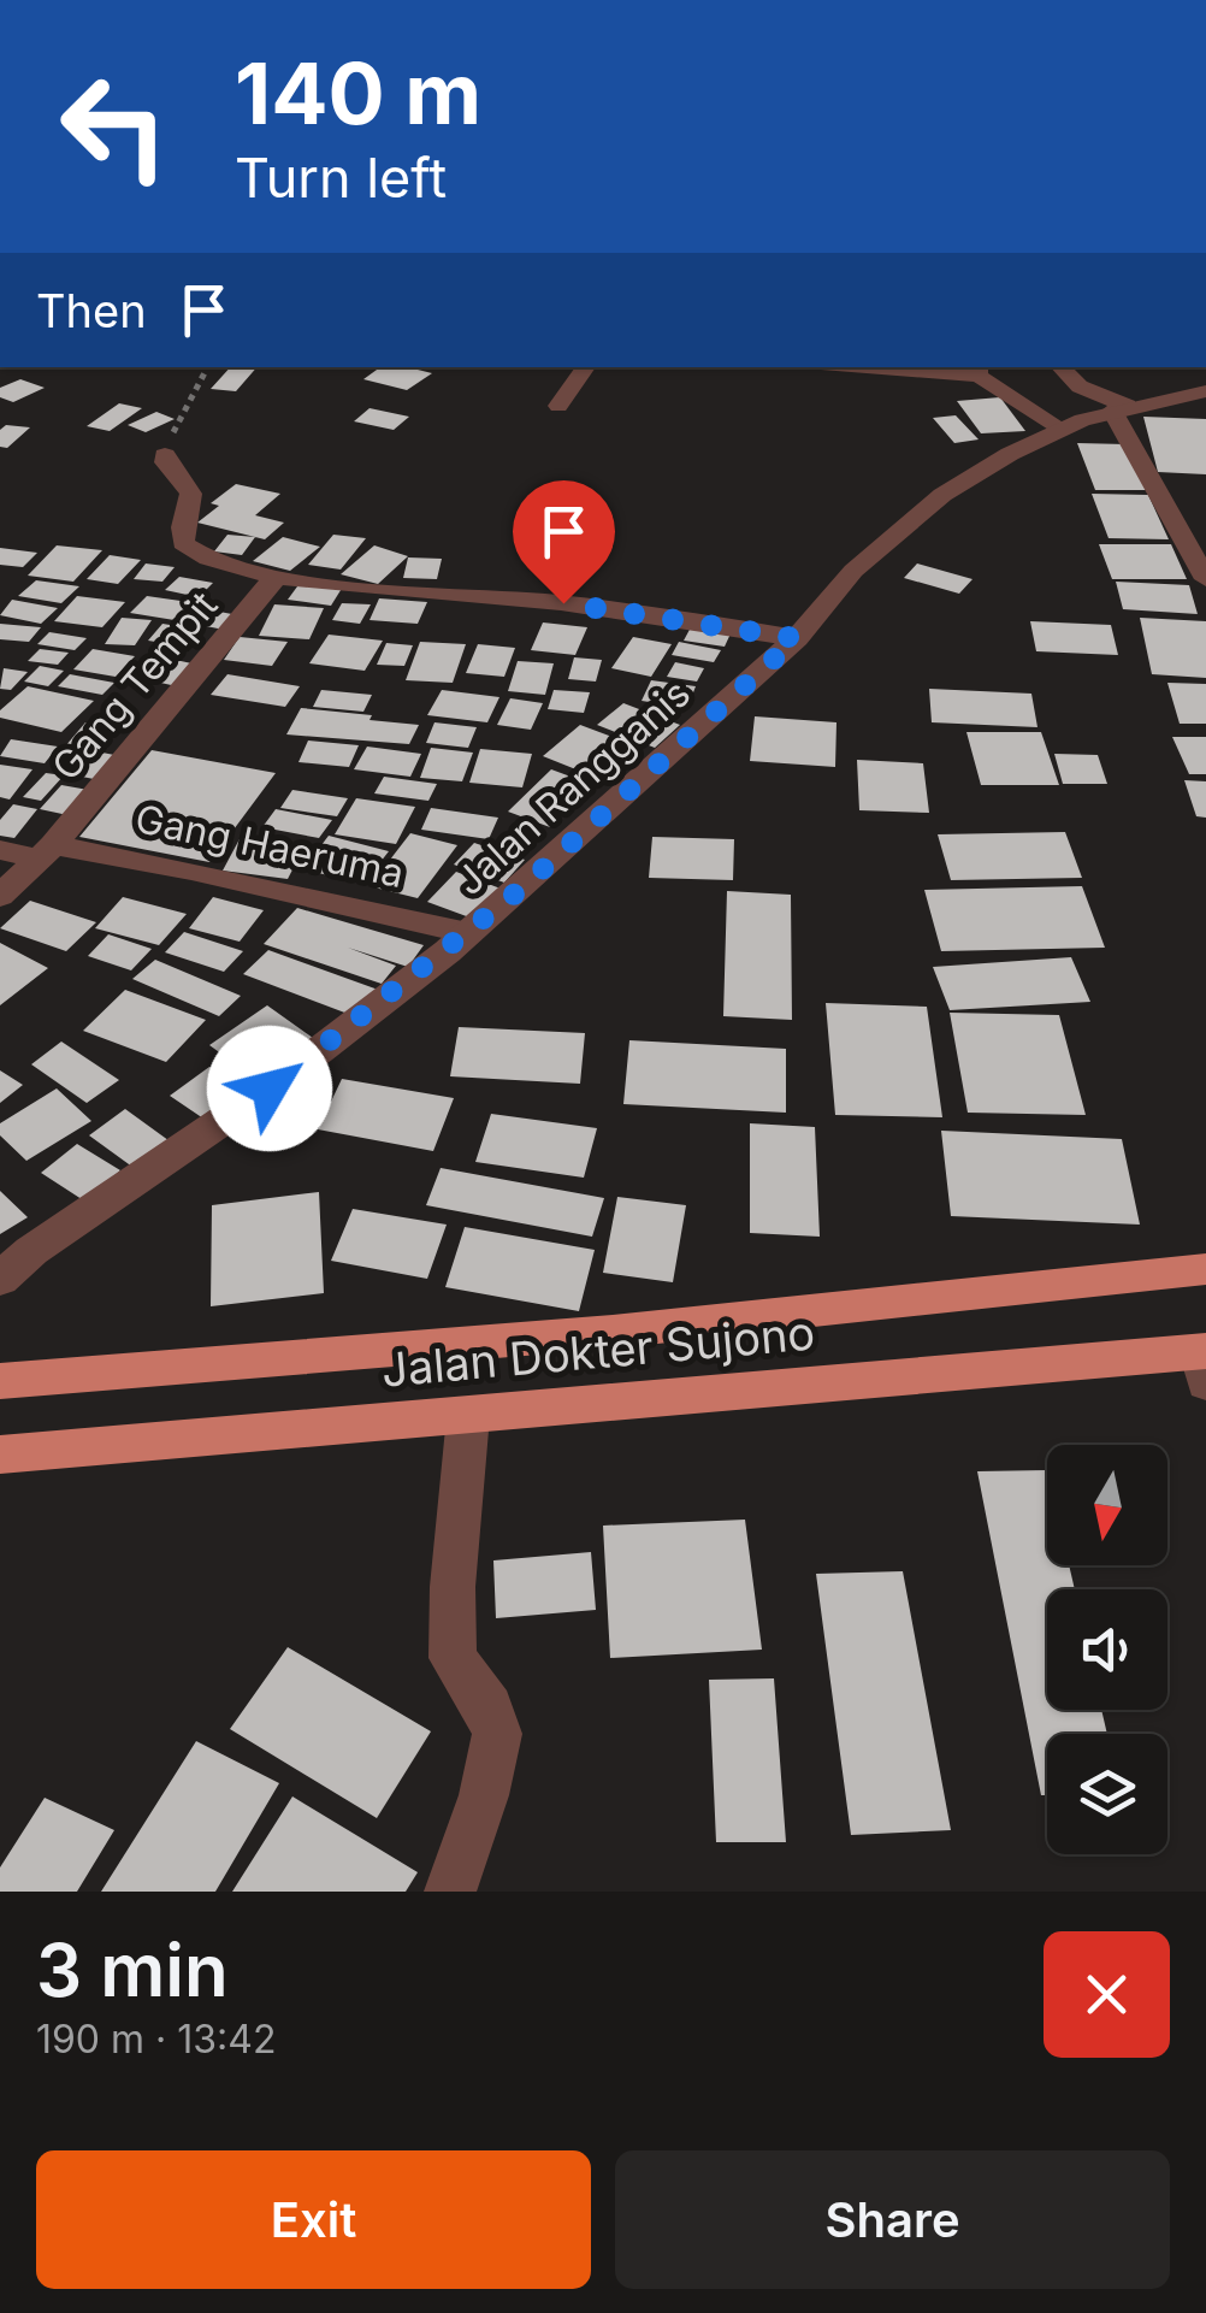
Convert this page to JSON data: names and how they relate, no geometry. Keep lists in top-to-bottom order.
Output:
{
  "streets": {
    "highway": ["Jalan Dokter Sujono"],
    "street": ["Gang Tempit", "Jalan Rangganis", "Gang Haeruma"]
  },
  "crossings": [
    ["Gang Tempit", "Gang Haeruma"],
    ["Jalan Rangganis", "Gang Haeruma"]
  ],
  "north": "bottom",
  "page": {
    "turn": ["140 m", "Turn left"],
    "then": "Then",
    "heading": ["3 min", "190 m · 13:42"],
    "buttons": ["Exit", "Share"]
  }
}
